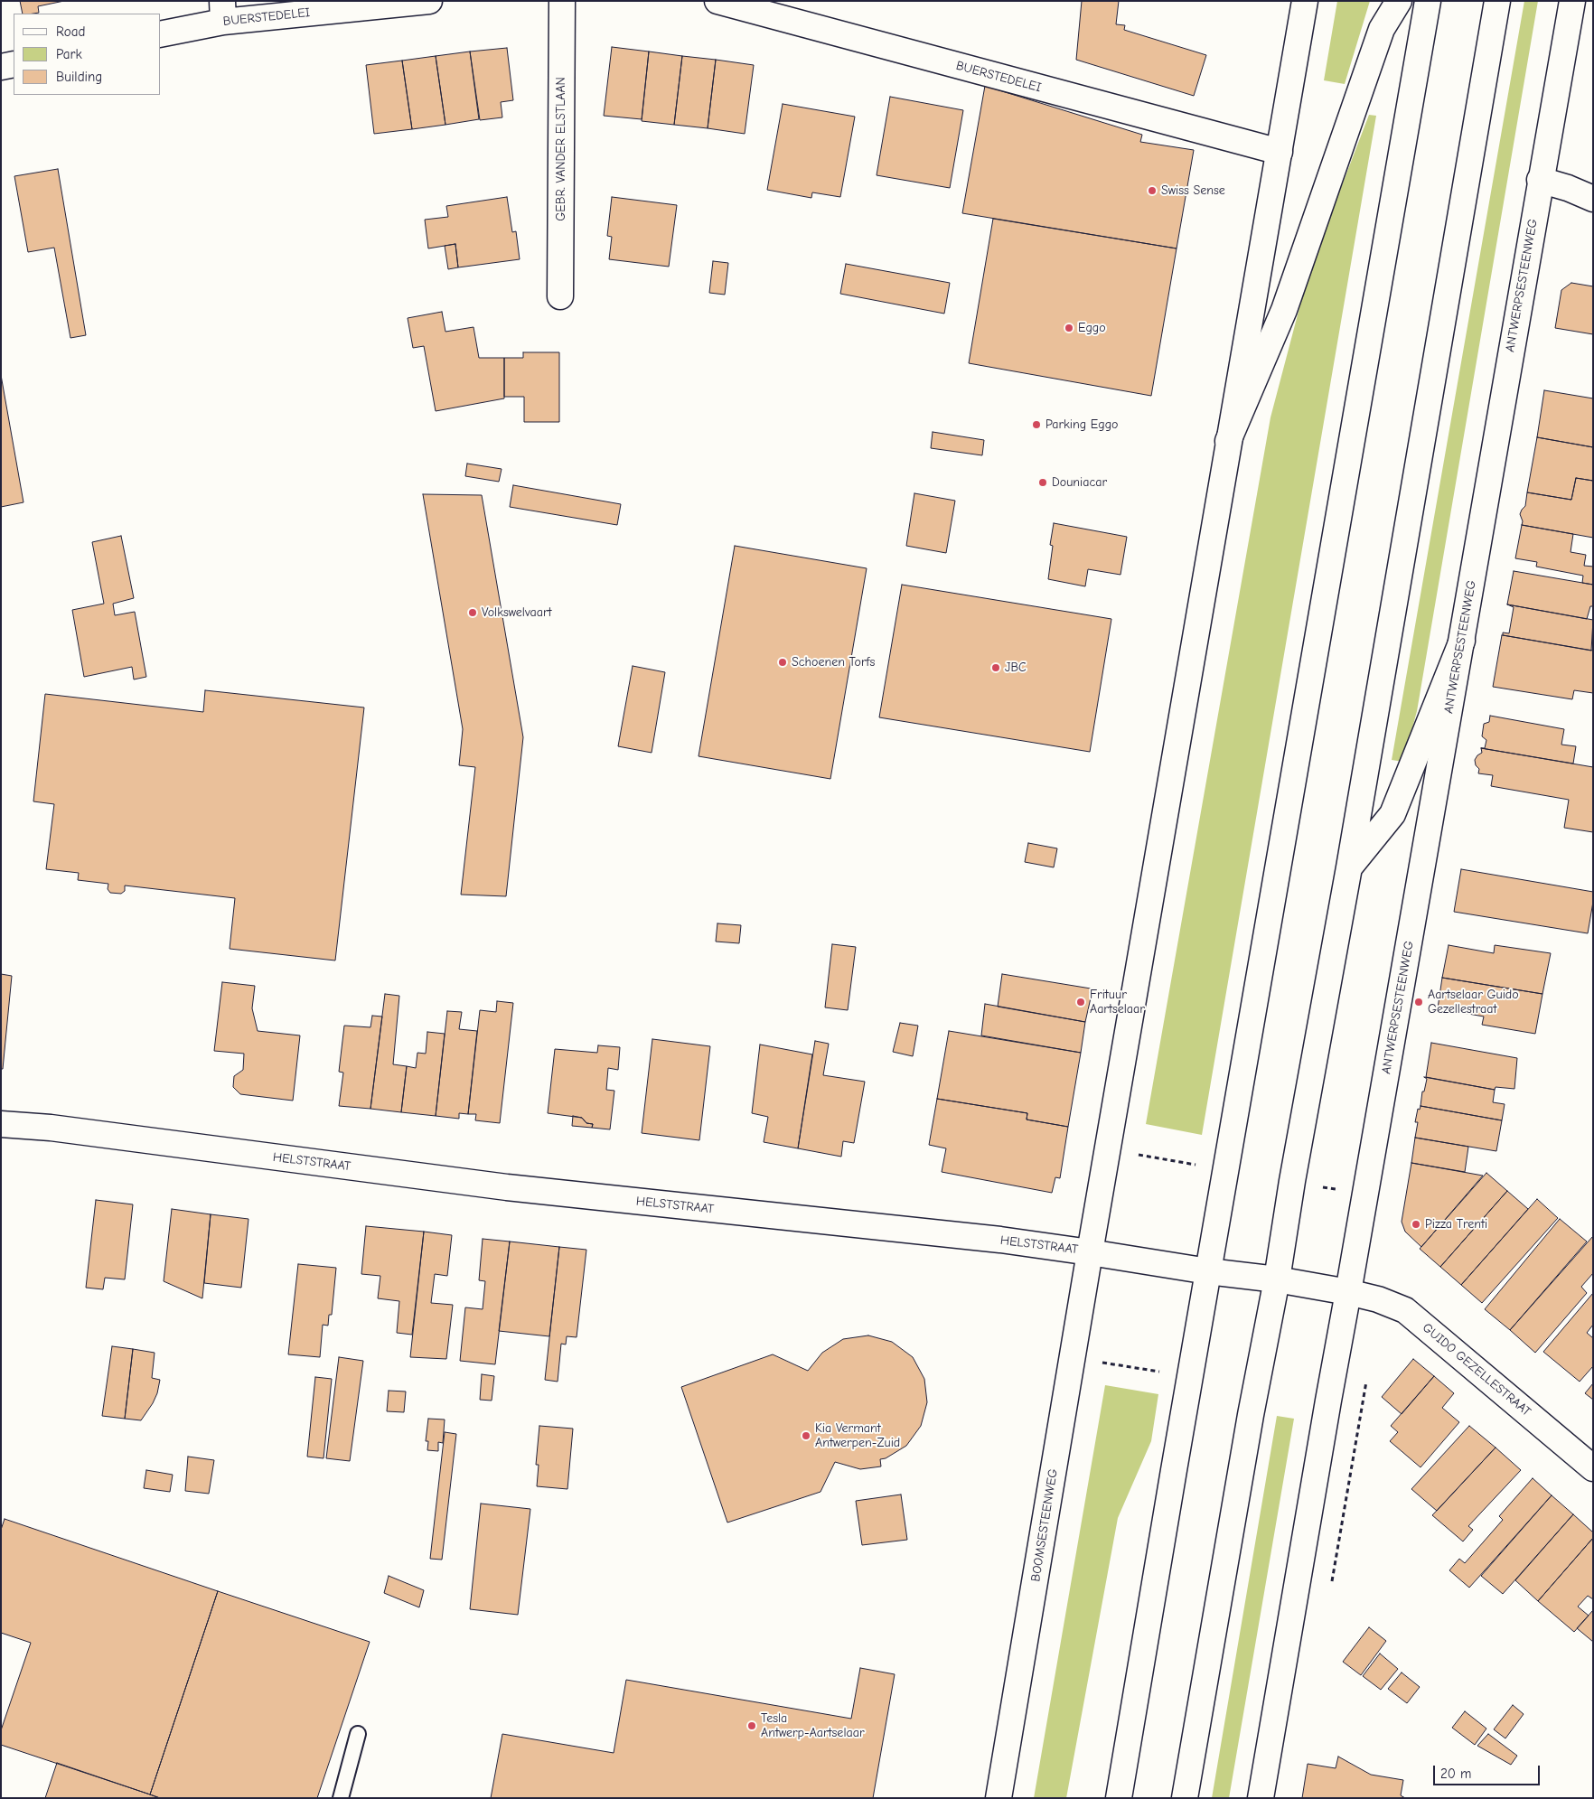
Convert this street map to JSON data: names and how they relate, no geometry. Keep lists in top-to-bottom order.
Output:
{
  "streets": {
    "main road": [
      "BUERSTEDELEI",
      "GEBR. VANDER ELSTLAAN",
      "ANTWERPSESTEENWEG",
      "HELSTSTRAAT",
      "GUIDO GEZELLESTRAAT",
      "BOOMSESTEENWEG"
    ]
  },
  "crossings": [
    ["ANTWERPSESTEENWEG", "HELSTSTRAAT"],
    ["ANTWERPSESTEENWEG", "GUIDO GEZELLESTRAAT"],
    ["HELSTSTRAAT", "GUIDO GEZELLESTRAAT"],
    ["HELSTSTRAAT", "BOOMSESTEENWEG"]
  ],
  "places": [
    "Swiss Sense",
    "Eggo",
    "Parking Eggo",
    "Douniacar",
    "Volkswelvaart",
    "Schoenen Torfs",
    "JBC",
    "Frituur Aartselaar",
    "Aartselaar Guido Gezellestraat",
    "Pizza Trenti",
    "Kia Vermant Antwerpen-Zuid",
    "Tesla Antwerp-Aartselaar"
  ],
  "legend": ["Road", "Park", "Building"],
  "scale_bar": "20 m"
}
